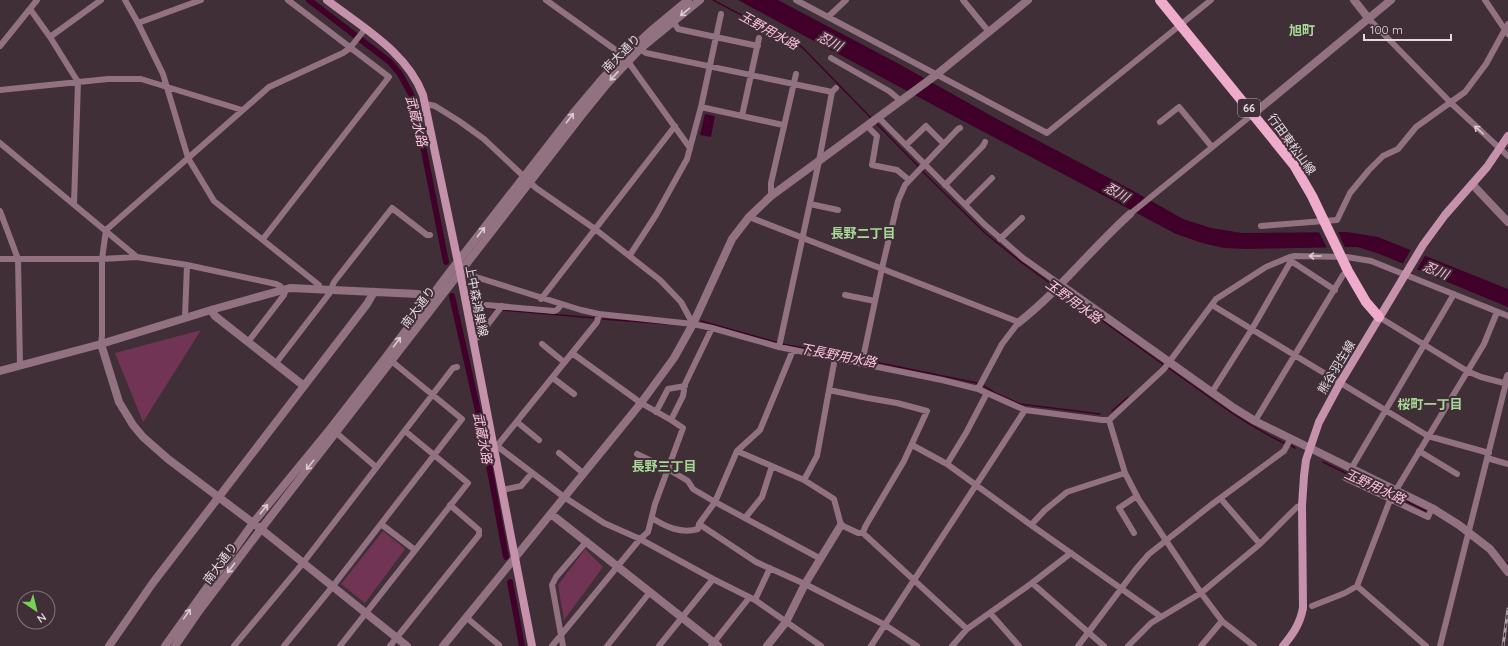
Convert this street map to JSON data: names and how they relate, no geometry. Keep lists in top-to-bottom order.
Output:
{
  "streets": {
    "main road": [
      "66",
      "行田東松山線",
      "上中森鴻巣線",
      "熊谷羽生線"
    ],
    "street": ["南大通り"]
  },
  "crossings": [
    ["南大通り", "上中森鴻巣線"],
    ["行田東松山線", "熊谷羽生線"]
  ],
  "districts": [
    "旭町",
    "長野二丁目",
    "桜町一丁目",
    "長野三丁目"
  ],
  "water": [
    "玉野用水路",
    "忍川",
    "武蔵水路",
    "下長野用水路"
  ],
  "scale_bar": "100 m",
  "north": "bottom right"
}
